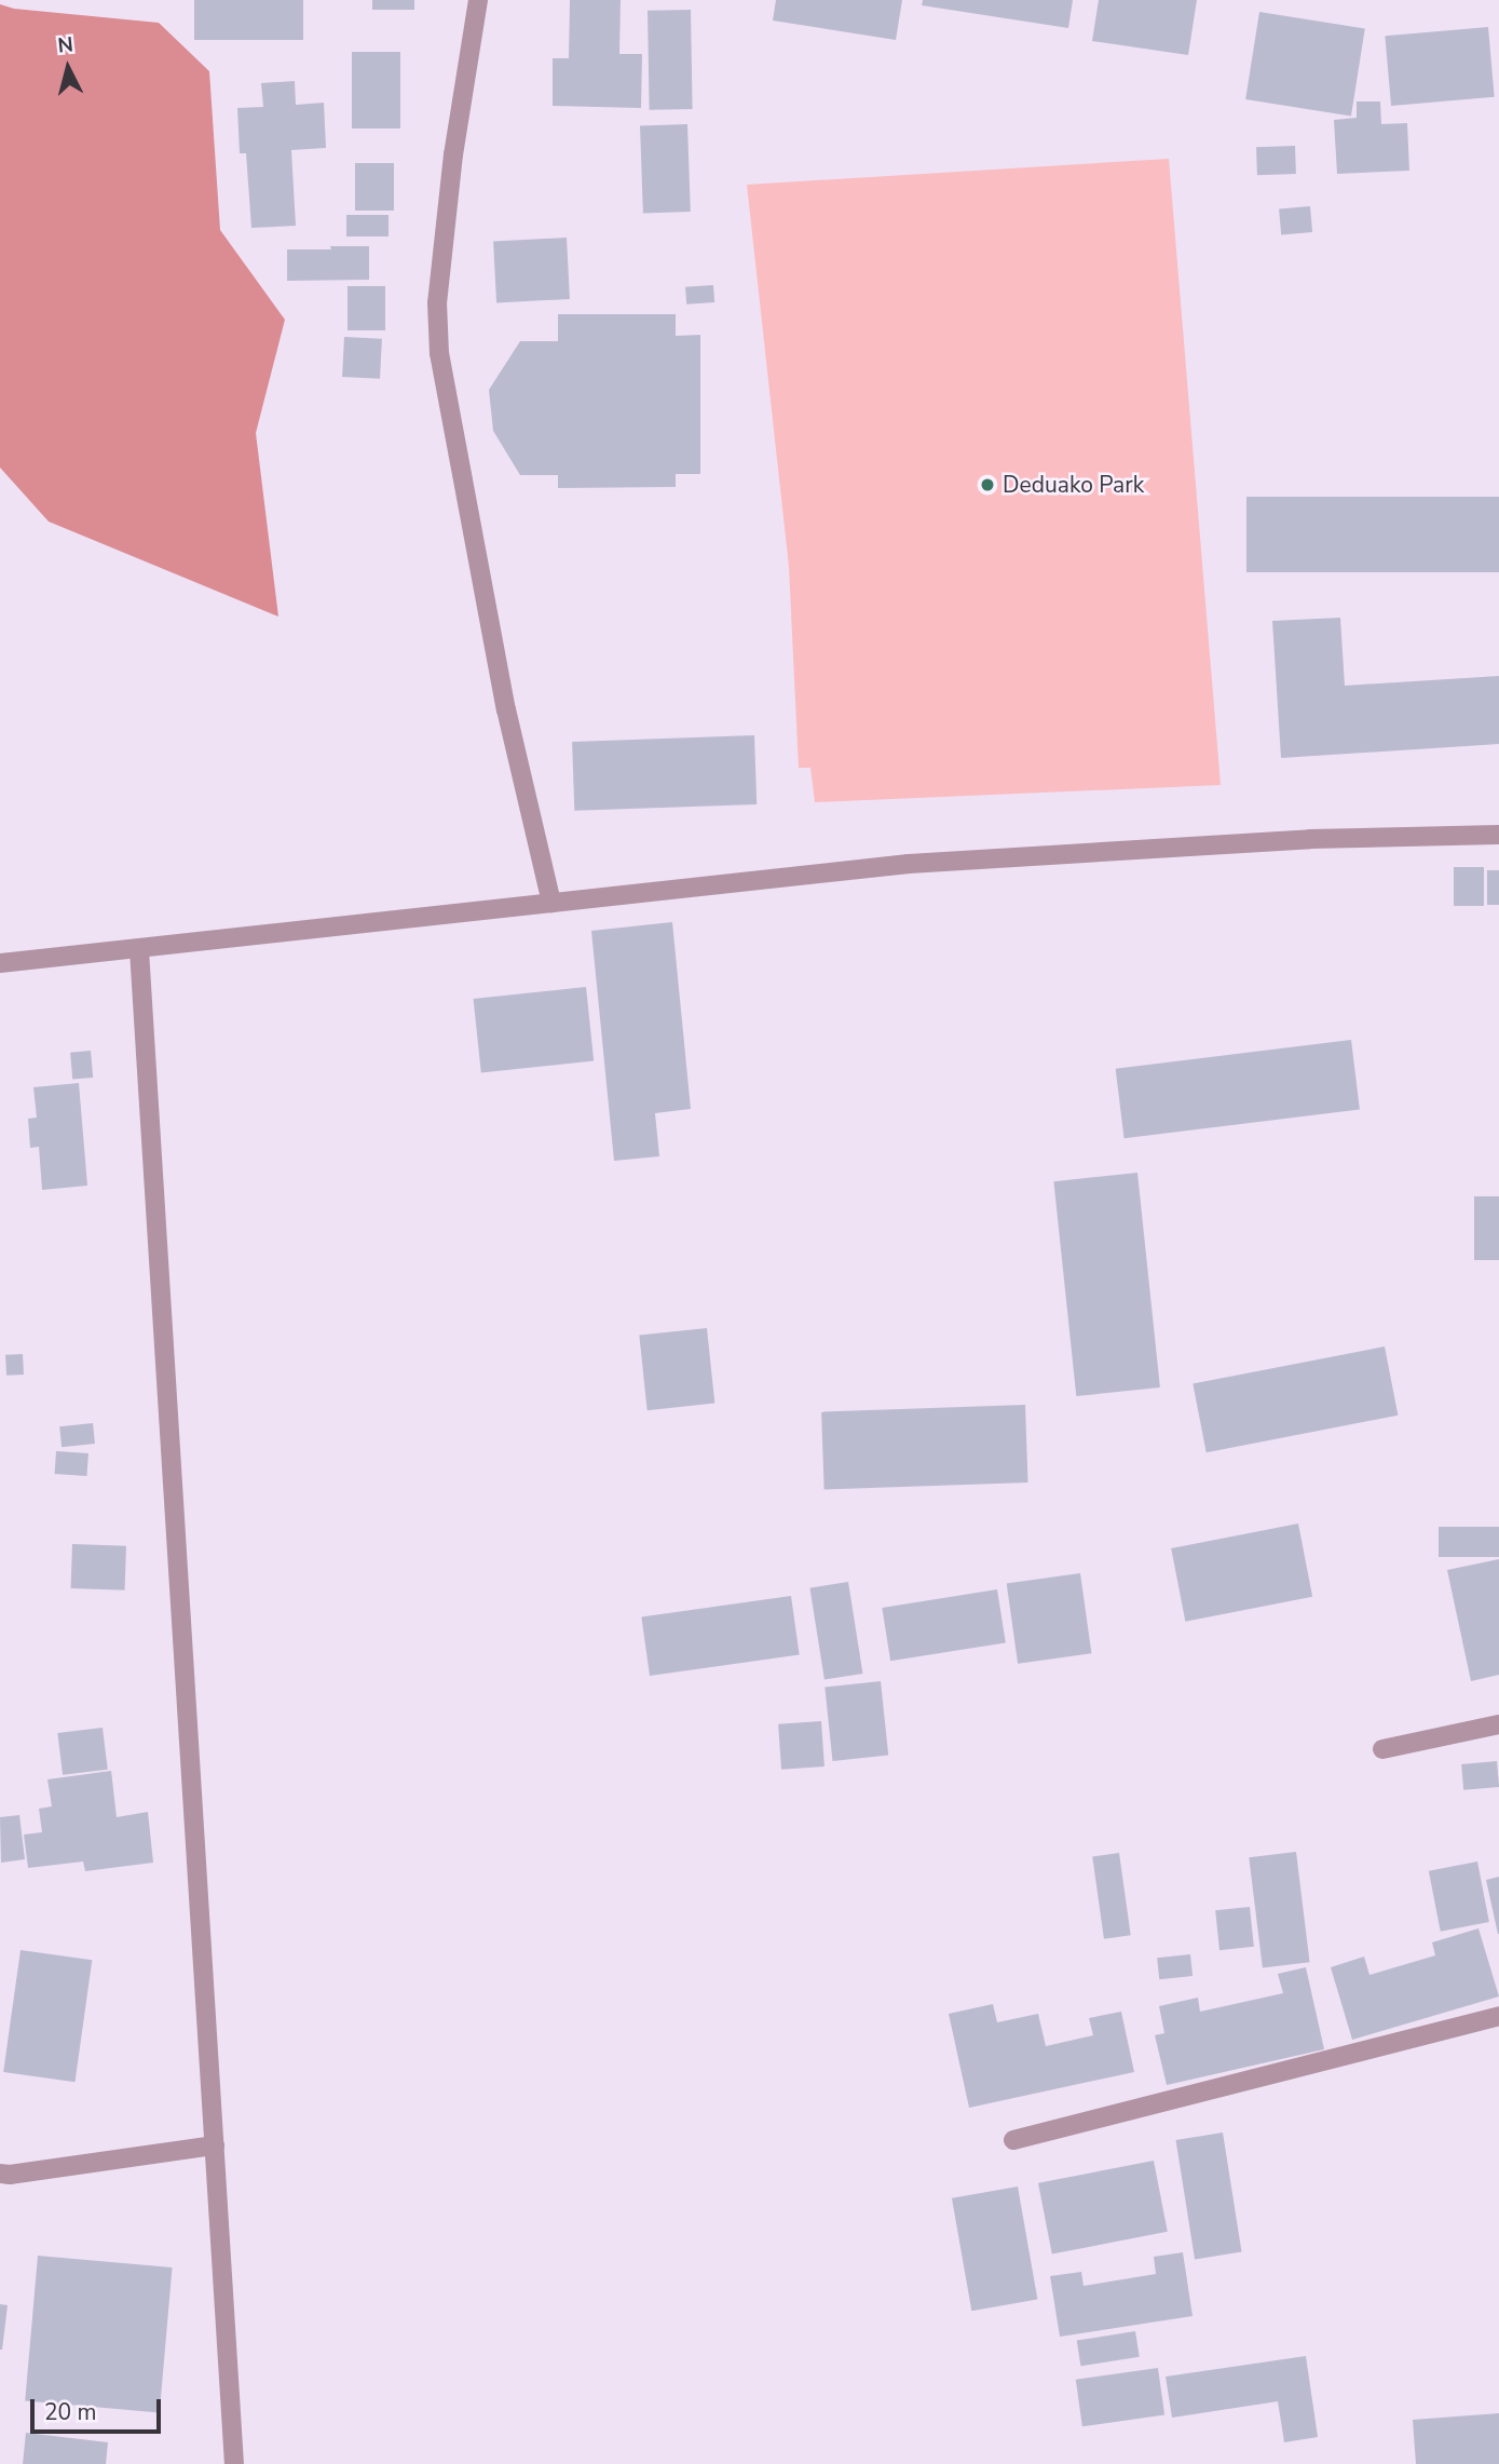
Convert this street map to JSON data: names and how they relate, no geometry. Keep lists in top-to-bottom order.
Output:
{
  "places": ["Deduako Park"],
  "scale_bar": "20 m",
  "north": "top"
}
